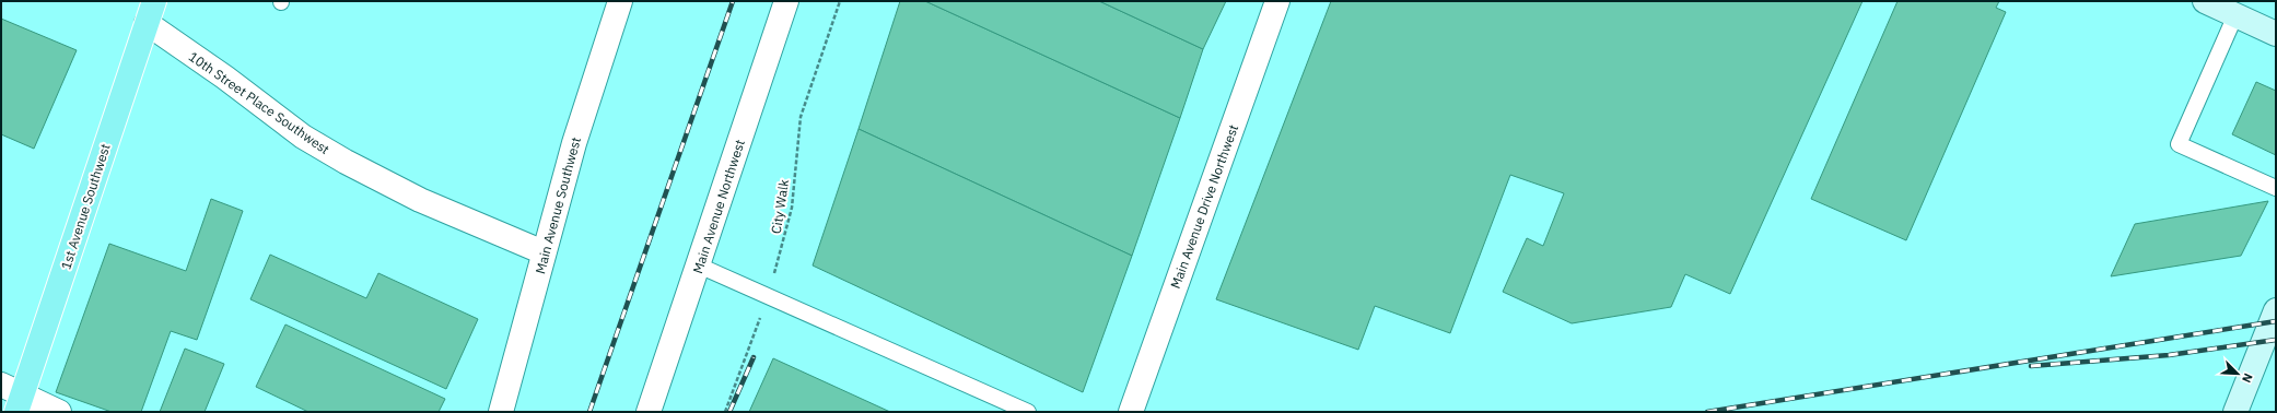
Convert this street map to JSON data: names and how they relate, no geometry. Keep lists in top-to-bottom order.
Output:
{
  "streets": {
    "main road": ["1st Avenue Southwest"],
    "street": [
      "10th Street Place Southwest",
      "Main Avenue Southwest",
      "Main Avenue Northwest",
      "Main Avenue Drive Northwest"
    ],
    "path": ["City Walk"]
  },
  "crossings": [
    ["10th Street Place Southwest", "Main Avenue Southwest"],
    ["10th Street Place Southwest", "1st Avenue Southwest"]
  ],
  "north": "bottom right"
}
